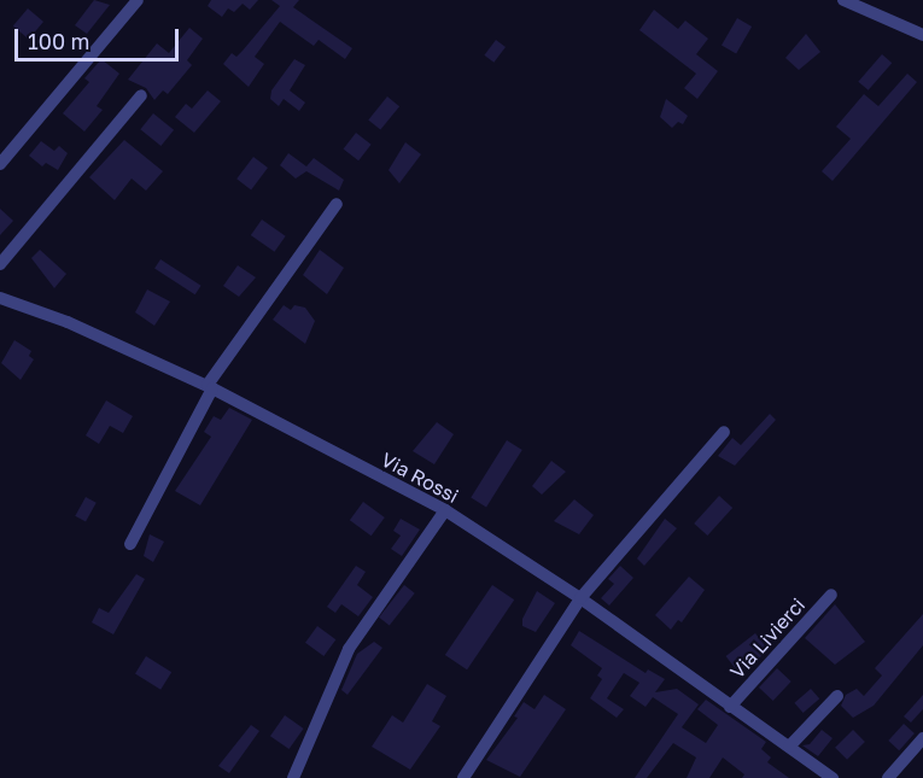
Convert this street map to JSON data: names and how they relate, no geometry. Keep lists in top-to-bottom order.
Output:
{
  "streets": {
    "street": ["Via Rossi", "Via Livierci"]
  },
  "crossings": [
    ["Via Rossi", "Via Livierci"]
  ],
  "scale_bar": "100 m"
}
